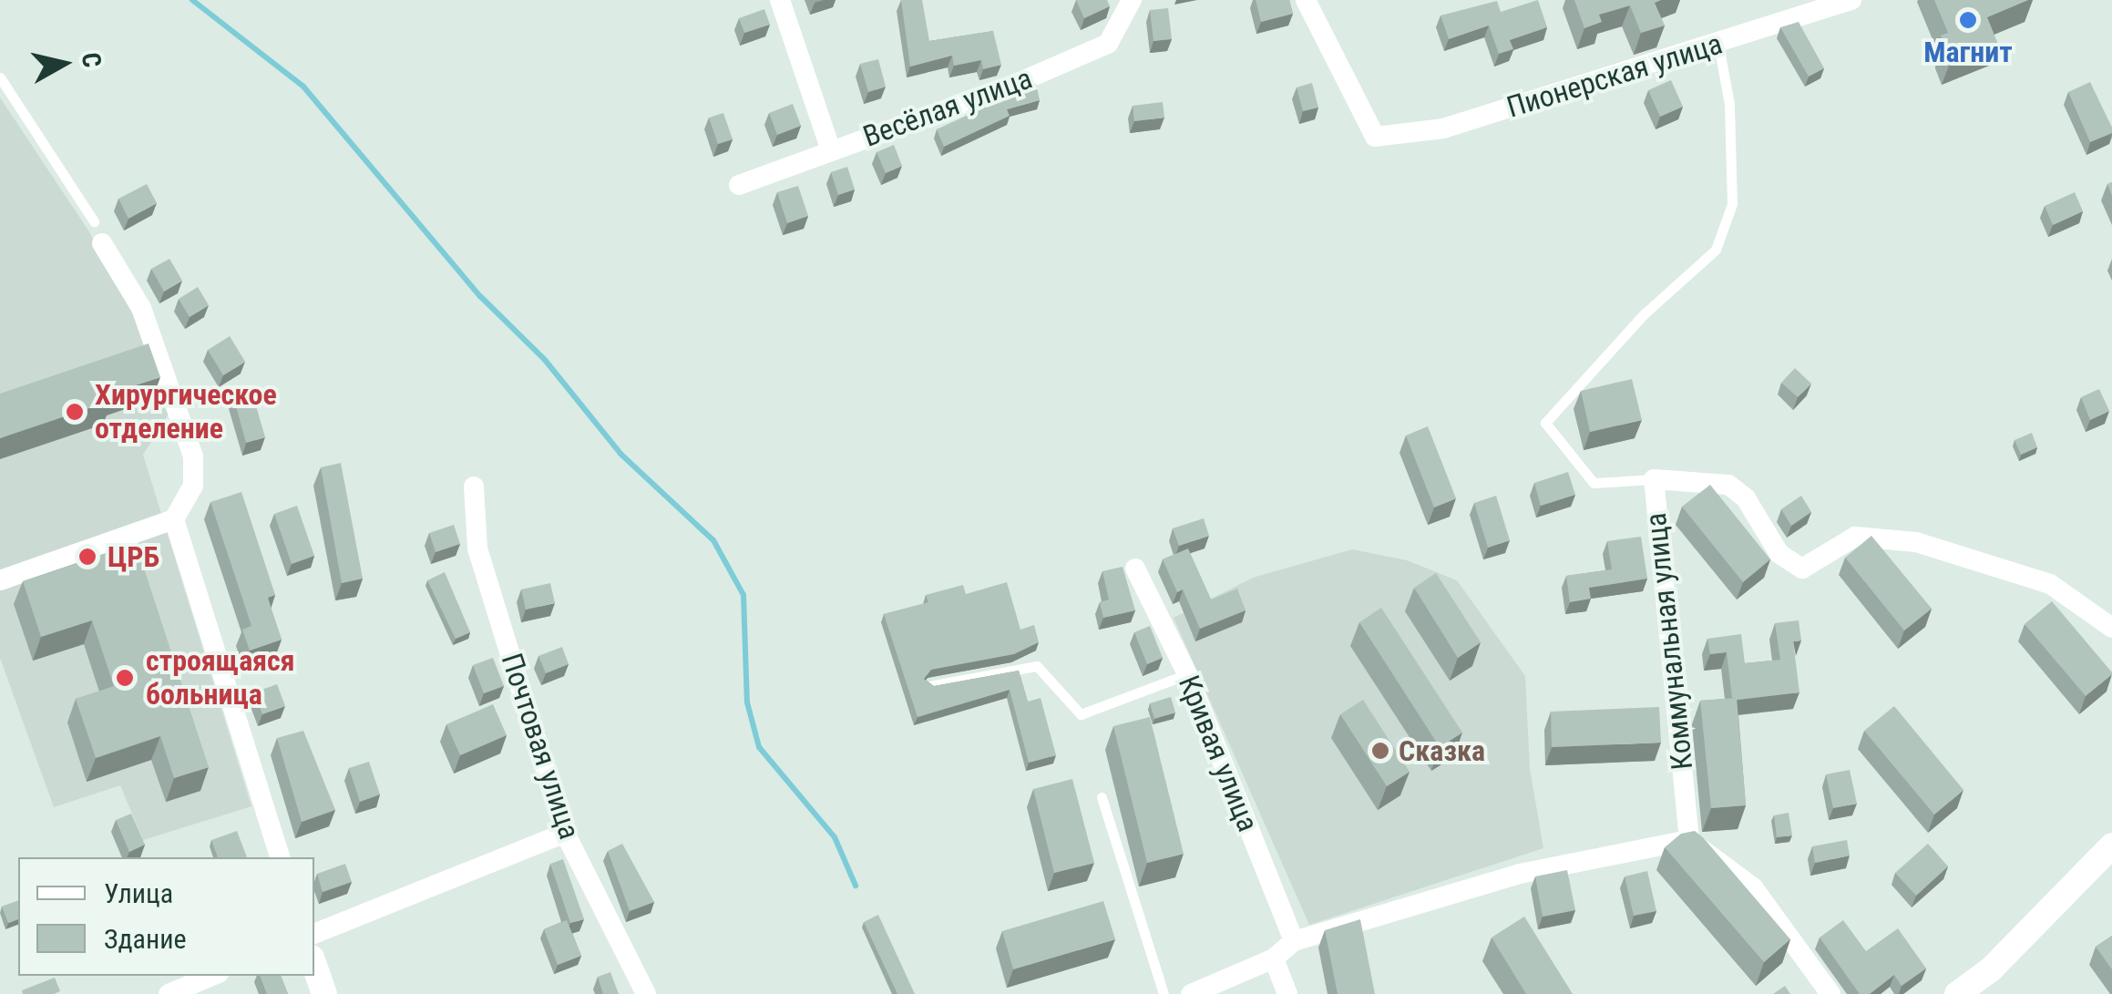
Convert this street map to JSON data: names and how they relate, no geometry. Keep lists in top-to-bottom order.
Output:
{
  "streets": {
    "street": [
      "Пионерская улица",
      "Весёлая улица",
      "Коммунальная улица",
      "Почтовая улица",
      "Кривая улица"
    ]
  },
  "places": [
    "Магнит",
    "Хирургическое отделение",
    "ЦРБ",
    "строящаяся больница",
    "Сказка"
  ],
  "legend": ["Улица", "Здание"],
  "north": "right"
}
